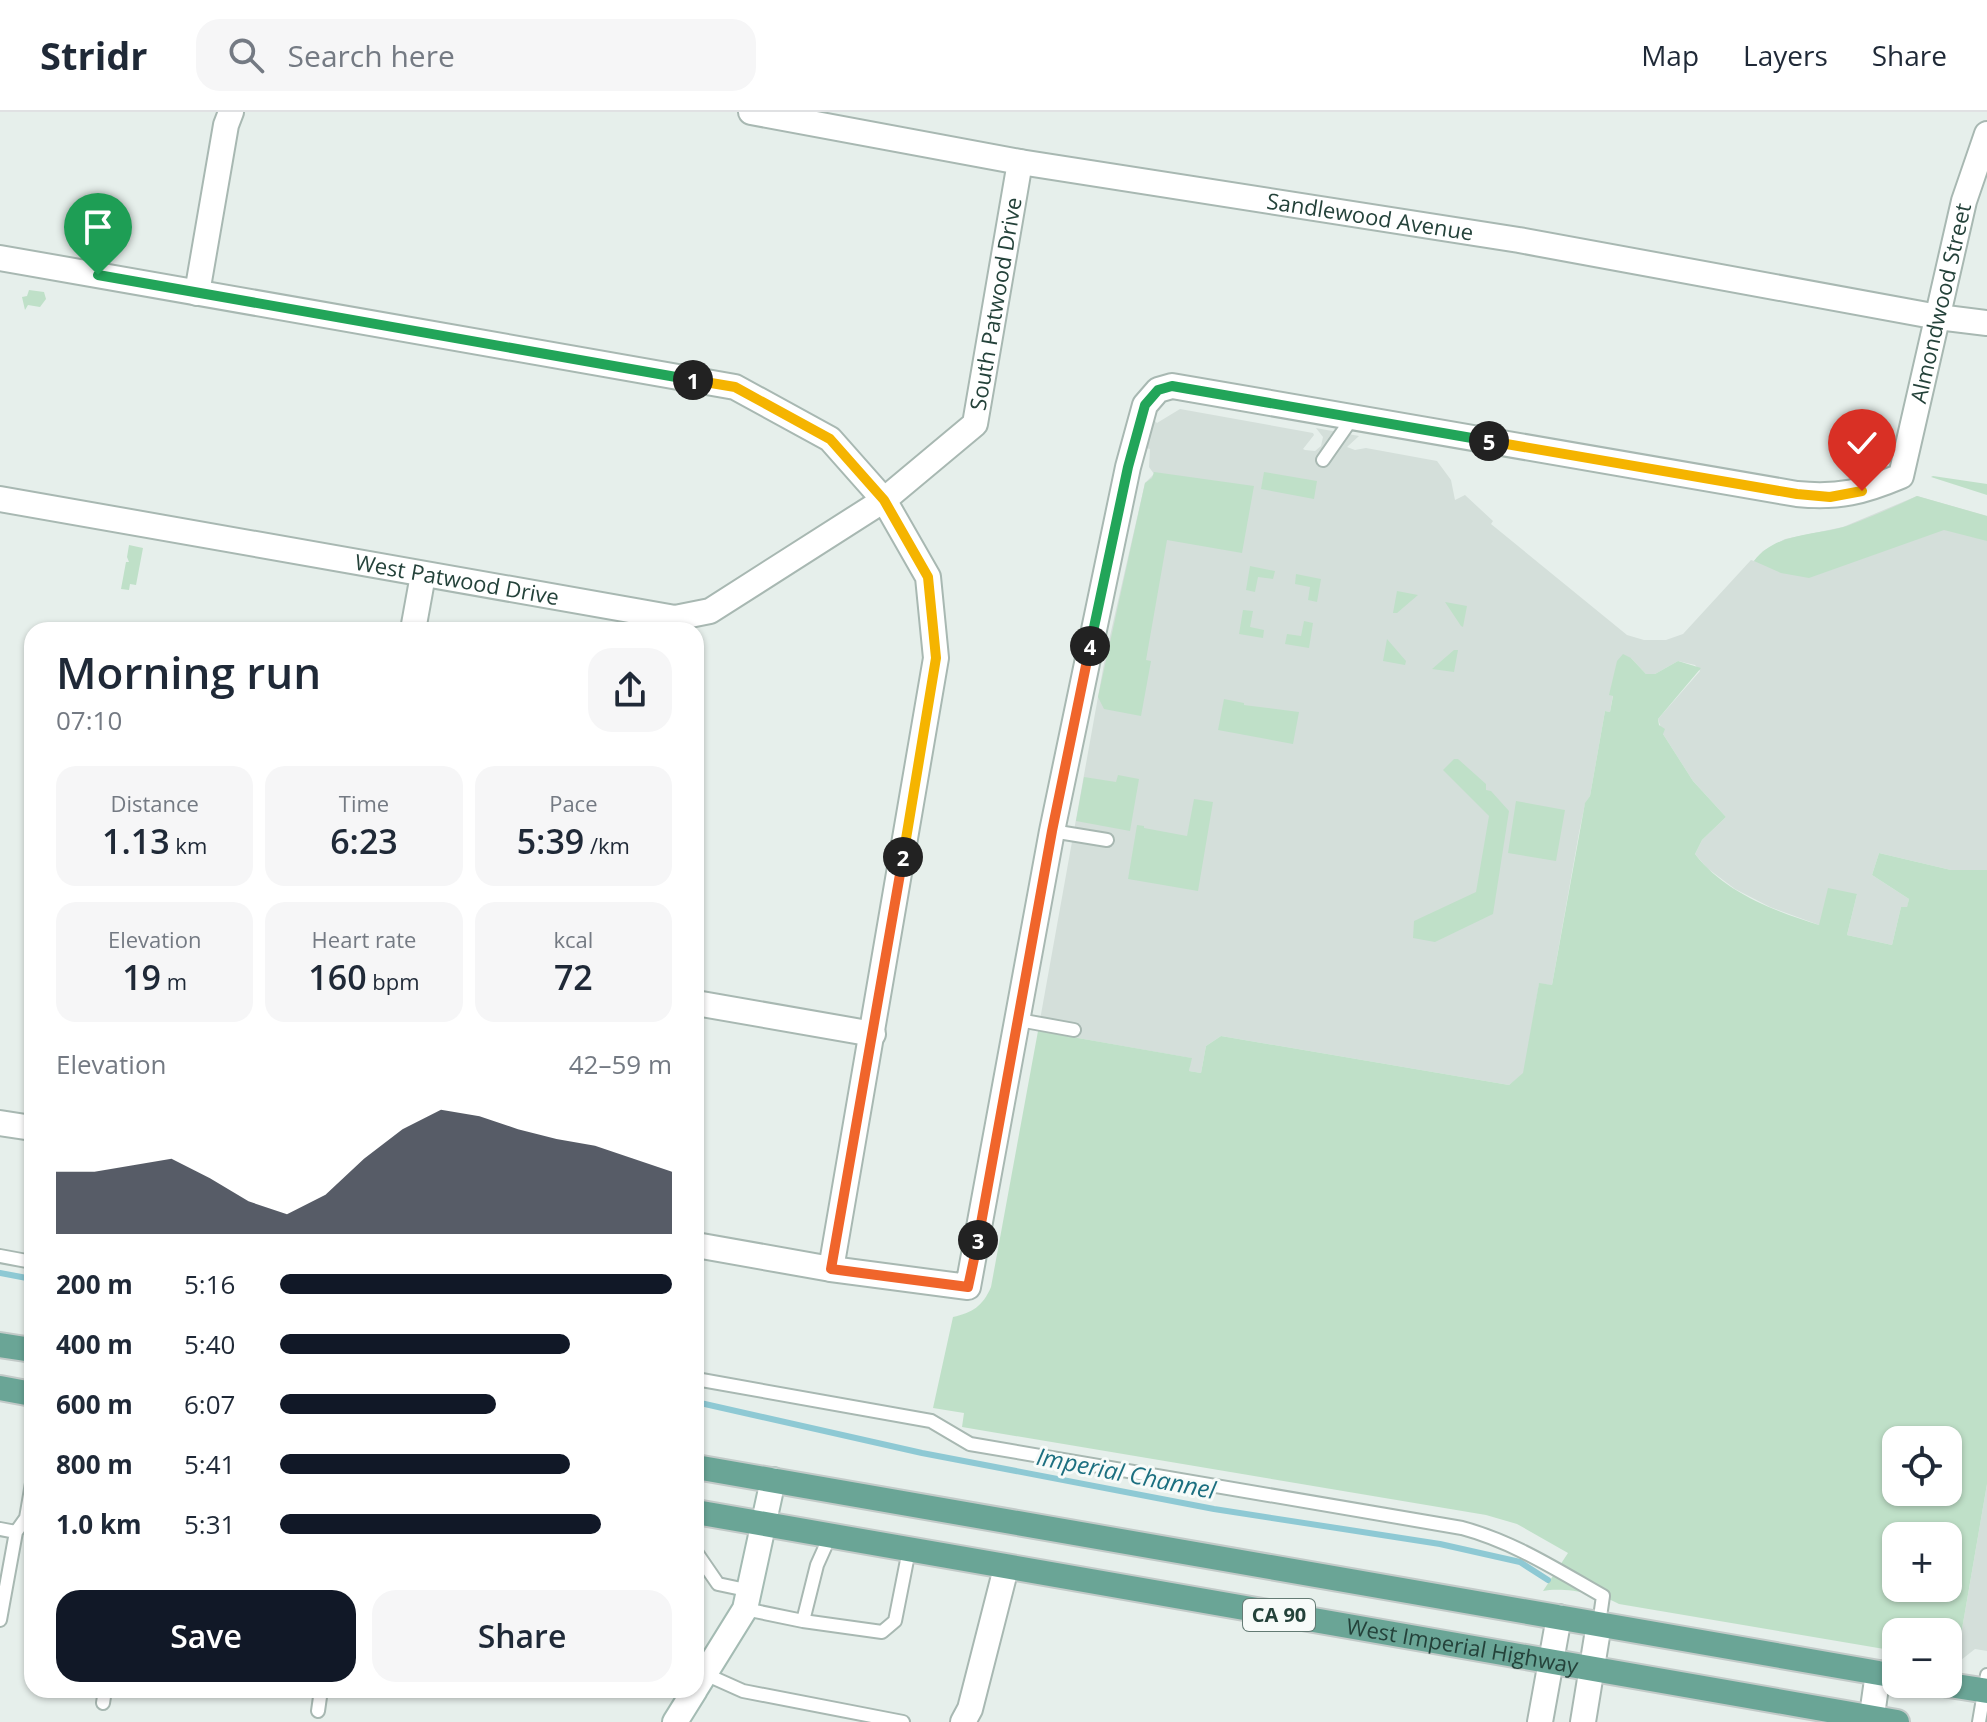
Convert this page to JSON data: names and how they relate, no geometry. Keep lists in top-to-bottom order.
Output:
{
  "streets": {
    "main road": ["CA 90", "West Imperial Highway"],
    "street": [
      "Sandlewood Avenue",
      "South Patwood Drive",
      "Almondwood Street",
      "West Patwood Drive"
    ]
  },
  "crossings": [
    ["Sandlewood Avenue", "South Patwood Drive"],
    ["Sandlewood Avenue", "Almondwood Street"],
    ["South Patwood Drive", "West Patwood Drive"]
  ],
  "water": ["Imperial Channel"],
  "page": {
    "header": "Stridr",
    "search": "Search here",
    "nav": ["Map", "Layers", "Share"],
    "pins": [
      "1",
      "5",
      "4",
      "2",
      "3"
    ],
    "heading": ["Morning run", "07:10"],
    "stats": [
      ["Distance", "1.13 km"],
      ["Time", "6:23"],
      ["Pace", "5:39 /km"],
      ["Elevation", "19 m"],
      ["Heart rate", "160 bpm"],
      ["kcal", "72"]
    ],
    "chart": ["Elevation", "42–59 m"],
    "list": [
      {
        "name": "200 m",
        "note": "5:16"
      },
      {
        "name": "400 m",
        "note": "5:40"
      },
      {
        "name": "600 m",
        "note": "6:07"
      },
      {
        "name": "800 m",
        "note": "5:41"
      },
      {
        "name": "1.0 km",
        "note": "5:31"
      }
    ],
    "map_buttons": ["+", "−"],
    "buttons": ["Save", "Share"]
  }
}
